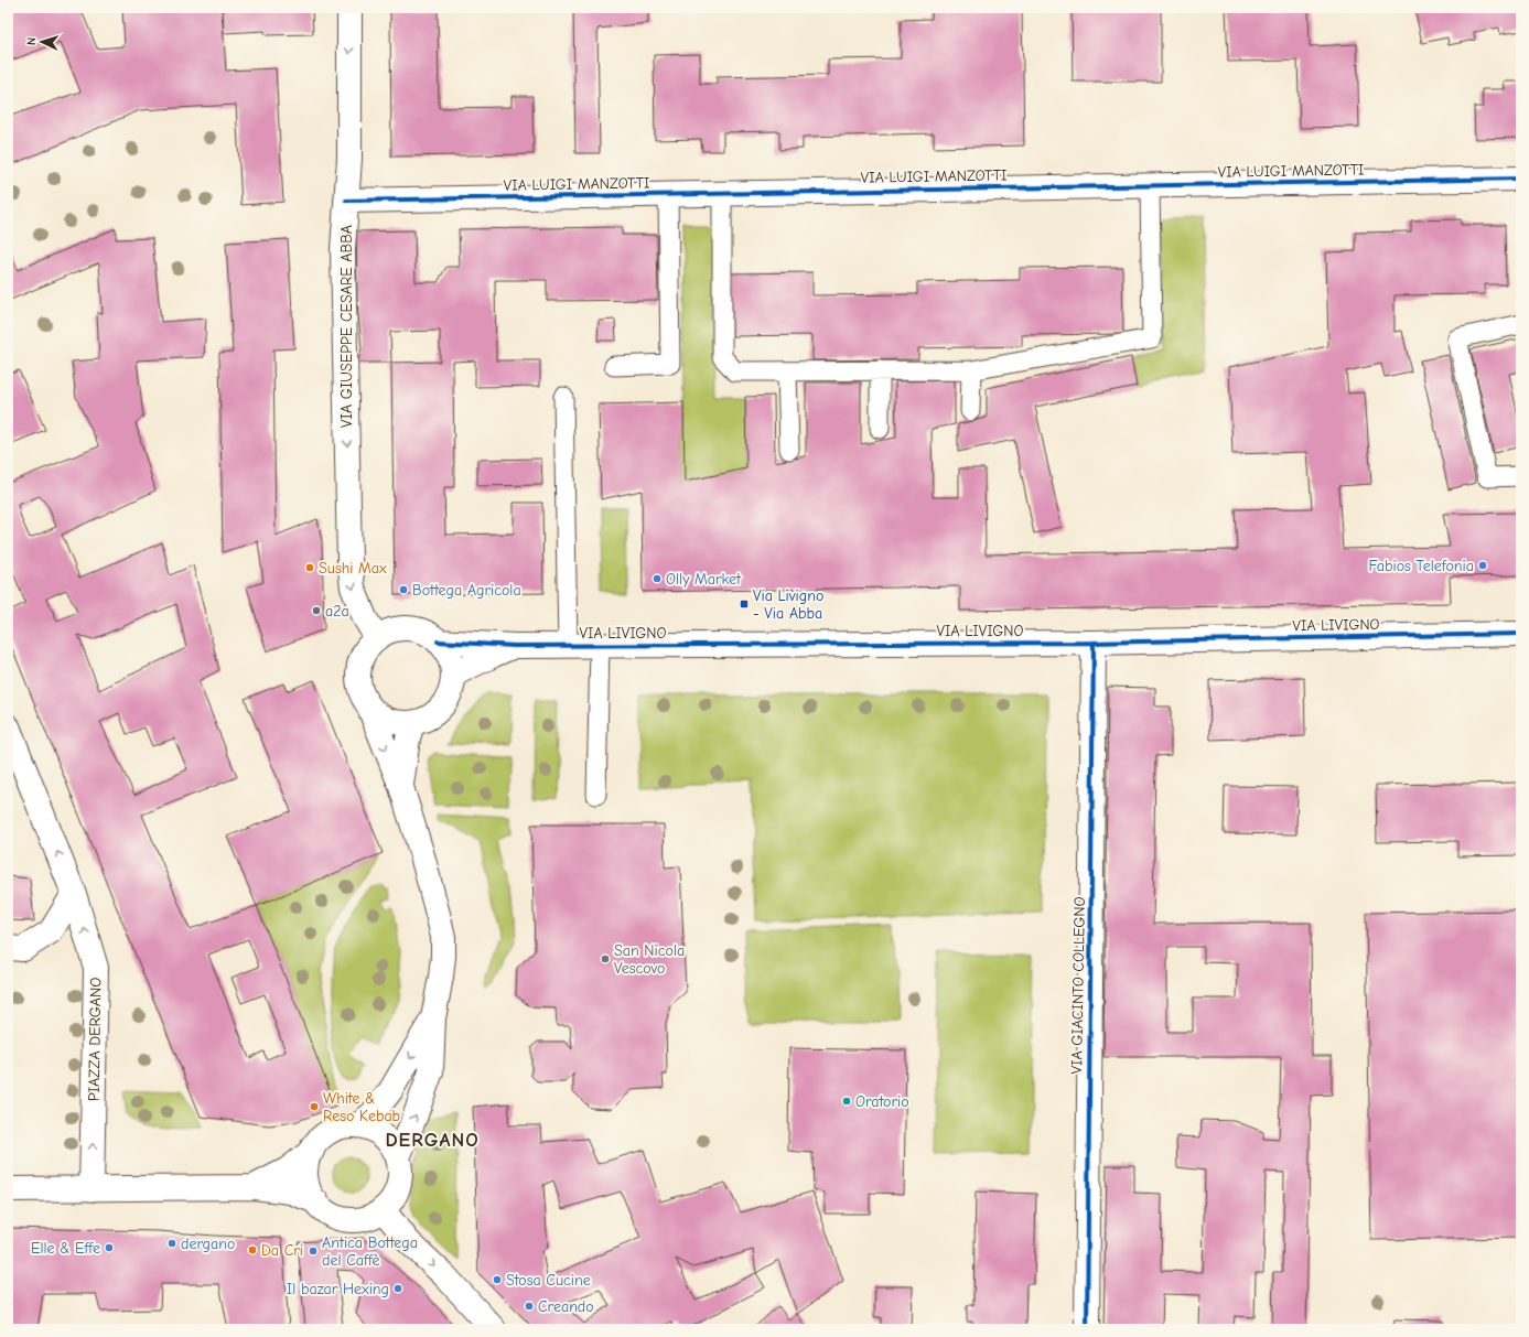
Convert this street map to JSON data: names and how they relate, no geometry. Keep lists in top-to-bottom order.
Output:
{
  "streets": {
    "street": [
      "VIA LUIGI MANZOTTI",
      "VIA GIUSEPPE CESARE ABBA",
      "VIA LIVIGNO",
      "VIA GIACINTO COLLEGNO",
      "PIAZZA DERGANO"
    ]
  },
  "crossings": [
    ["VIA LUIGI MANZOTTI", "VIA GIUSEPPE CESARE ABBA"],
    ["VIA GIUSEPPE CESARE ABBA", "VIA LIVIGNO"],
    ["VIA LIVIGNO", "VIA GIACINTO COLLEGNO"]
  ],
  "one_way": ["VIA GIUSEPPE CESARE ABBA", "PIAZZA DERGANO"],
  "districts": ["DERGANO"],
  "places": {
    "other": [
      "Fabios Telefonia",
      "Sushi Max",
      "Olly Market",
      "Bottega Agricola",
      "a2a",
      "San Nicola Vescovo",
      "Oratorio",
      "White & Reso Kebab",
      "dergano",
      "Elle & Effe",
      "Da Cri",
      "Antica Bottega del Caffè",
      "Stosa Cucine",
      "Il bazar Hexing",
      "Creando"
    ],
    "transit": ["Via Livigno - Via Abba"]
  },
  "north": "left"
}
